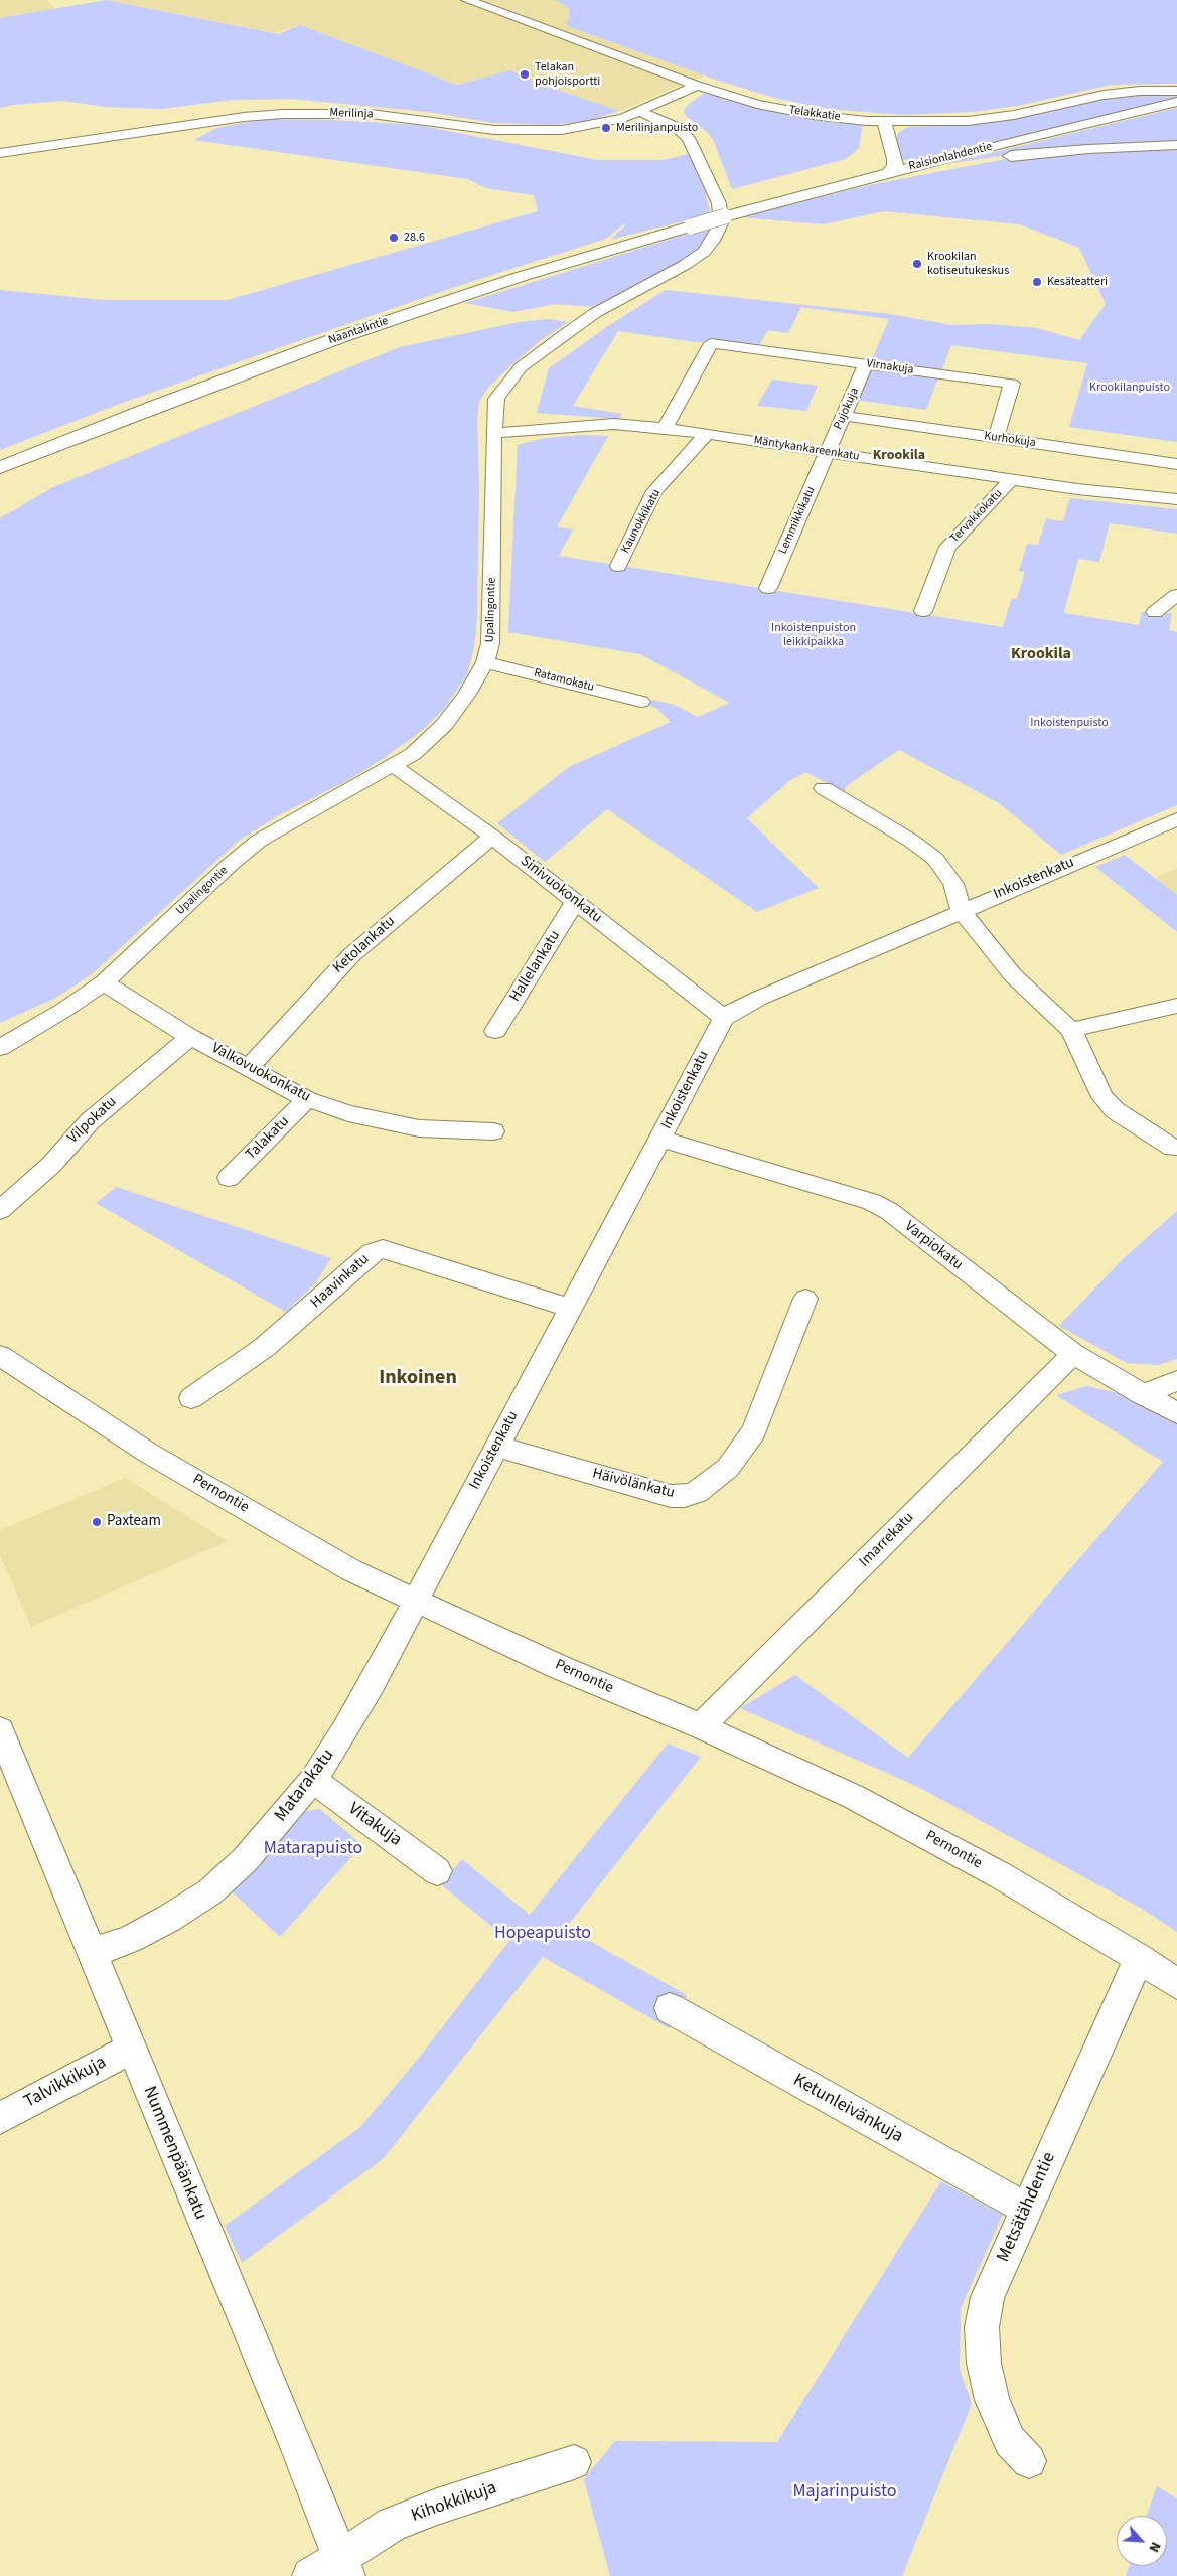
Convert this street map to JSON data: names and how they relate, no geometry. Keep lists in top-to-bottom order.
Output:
{
  "streets": {
    "main road": ["Raisionlahdentie", "Naantalintie"],
    "street": [
      "Merilinja",
      "Telakkatie",
      "Virnakuja",
      "Pujokuja",
      "Kurhokuja",
      "Mäntykankareenkatu",
      "Tervakkokatu",
      "Lemmikkikatu",
      "Kaunokkikatu",
      "Upalingontie",
      "Ratamokatu",
      "Inkoistenkatu",
      "Sinivuokonkatu",
      "Ketolankatu",
      "Hallelankatu",
      "Valkovuokonkatu",
      "Vilpokatu",
      "Talakatu",
      "Varpiokatu",
      "Haavinkatu",
      "Häivölänkatu",
      "Pernontie",
      "Imarrekatu",
      "Matarakatu",
      "Vitakuja",
      "Talvikkikuja",
      "Ketunleivänkuja",
      "Nummenpäänkatu",
      "Metsätähdentie",
      "Kihokkikuja"
    ]
  },
  "crossings": [
    ["Merilinja", "Telakkatie"],
    ["Merilinja", "Upalingontie"],
    ["Telakkatie", "Raisionlahdentie"],
    ["Raisionlahdentie", "Naantalintie"],
    ["Virnakuja", "Pujokuja"],
    ["Virnakuja", "Kurhokuja"],
    ["Virnakuja", "Mäntykankareenkatu"],
    ["Pujokuja", "Kurhokuja"],
    ["Pujokuja", "Mäntykankareenkatu"],
    ["Pujokuja", "Lemmikkikatu"],
    ["Mäntykankareenkatu", "Tervakkokatu"],
    ["Mäntykankareenkatu", "Lemmikkikatu"],
    ["Mäntykankareenkatu", "Kaunokkikatu"],
    ["Mäntykankareenkatu", "Upalingontie"],
    ["Upalingontie", "Ratamokatu"],
    ["Upalingontie", "Sinivuokonkatu"],
    ["Upalingontie", "Valkovuokonkatu"],
    ["Inkoistenkatu", "Sinivuokonkatu"],
    ["Inkoistenkatu", "Varpiokatu"],
    ["Inkoistenkatu", "Haavinkatu"],
    ["Inkoistenkatu", "Häivölänkatu"],
    ["Inkoistenkatu", "Pernontie"],
    ["Inkoistenkatu", "Matarakatu"],
    ["Sinivuokonkatu", "Ketolankatu"],
    ["Sinivuokonkatu", "Hallelankatu"],
    ["Ketolankatu", "Valkovuokonkatu"],
    ["Valkovuokonkatu", "Vilpokatu"],
    ["Valkovuokonkatu", "Talakatu"],
    ["Varpiokatu", "Imarrekatu"],
    ["Pernontie", "Imarrekatu"],
    ["Pernontie", "Matarakatu"],
    ["Pernontie", "Metsätähdentie"],
    ["Matarakatu", "Vitakuja"],
    ["Matarakatu", "Nummenpäänkatu"],
    ["Talvikkikuja", "Nummenpäänkatu"],
    ["Ketunleivänkuja", "Metsätähdentie"],
    ["Nummenpäänkatu", "Kihokkikuja"]
  ],
  "districts": ["Krookila", "Krookila", "Inkoinen"],
  "parks": [
    "Krookilanpuisto",
    "Inkoistenpuiston leikkipaikka",
    "Inkoistenpuisto",
    "Matarapuisto",
    "Hopeapuisto",
    "Majarinpuisto"
  ],
  "places": [
    "Telakan pohjoisportti",
    "Merilinjanpuisto",
    "28.6",
    "Krookilan kotiseutukeskus",
    "Kesäteatteri",
    "Paxteam"
  ],
  "north": "bottom right"
}
